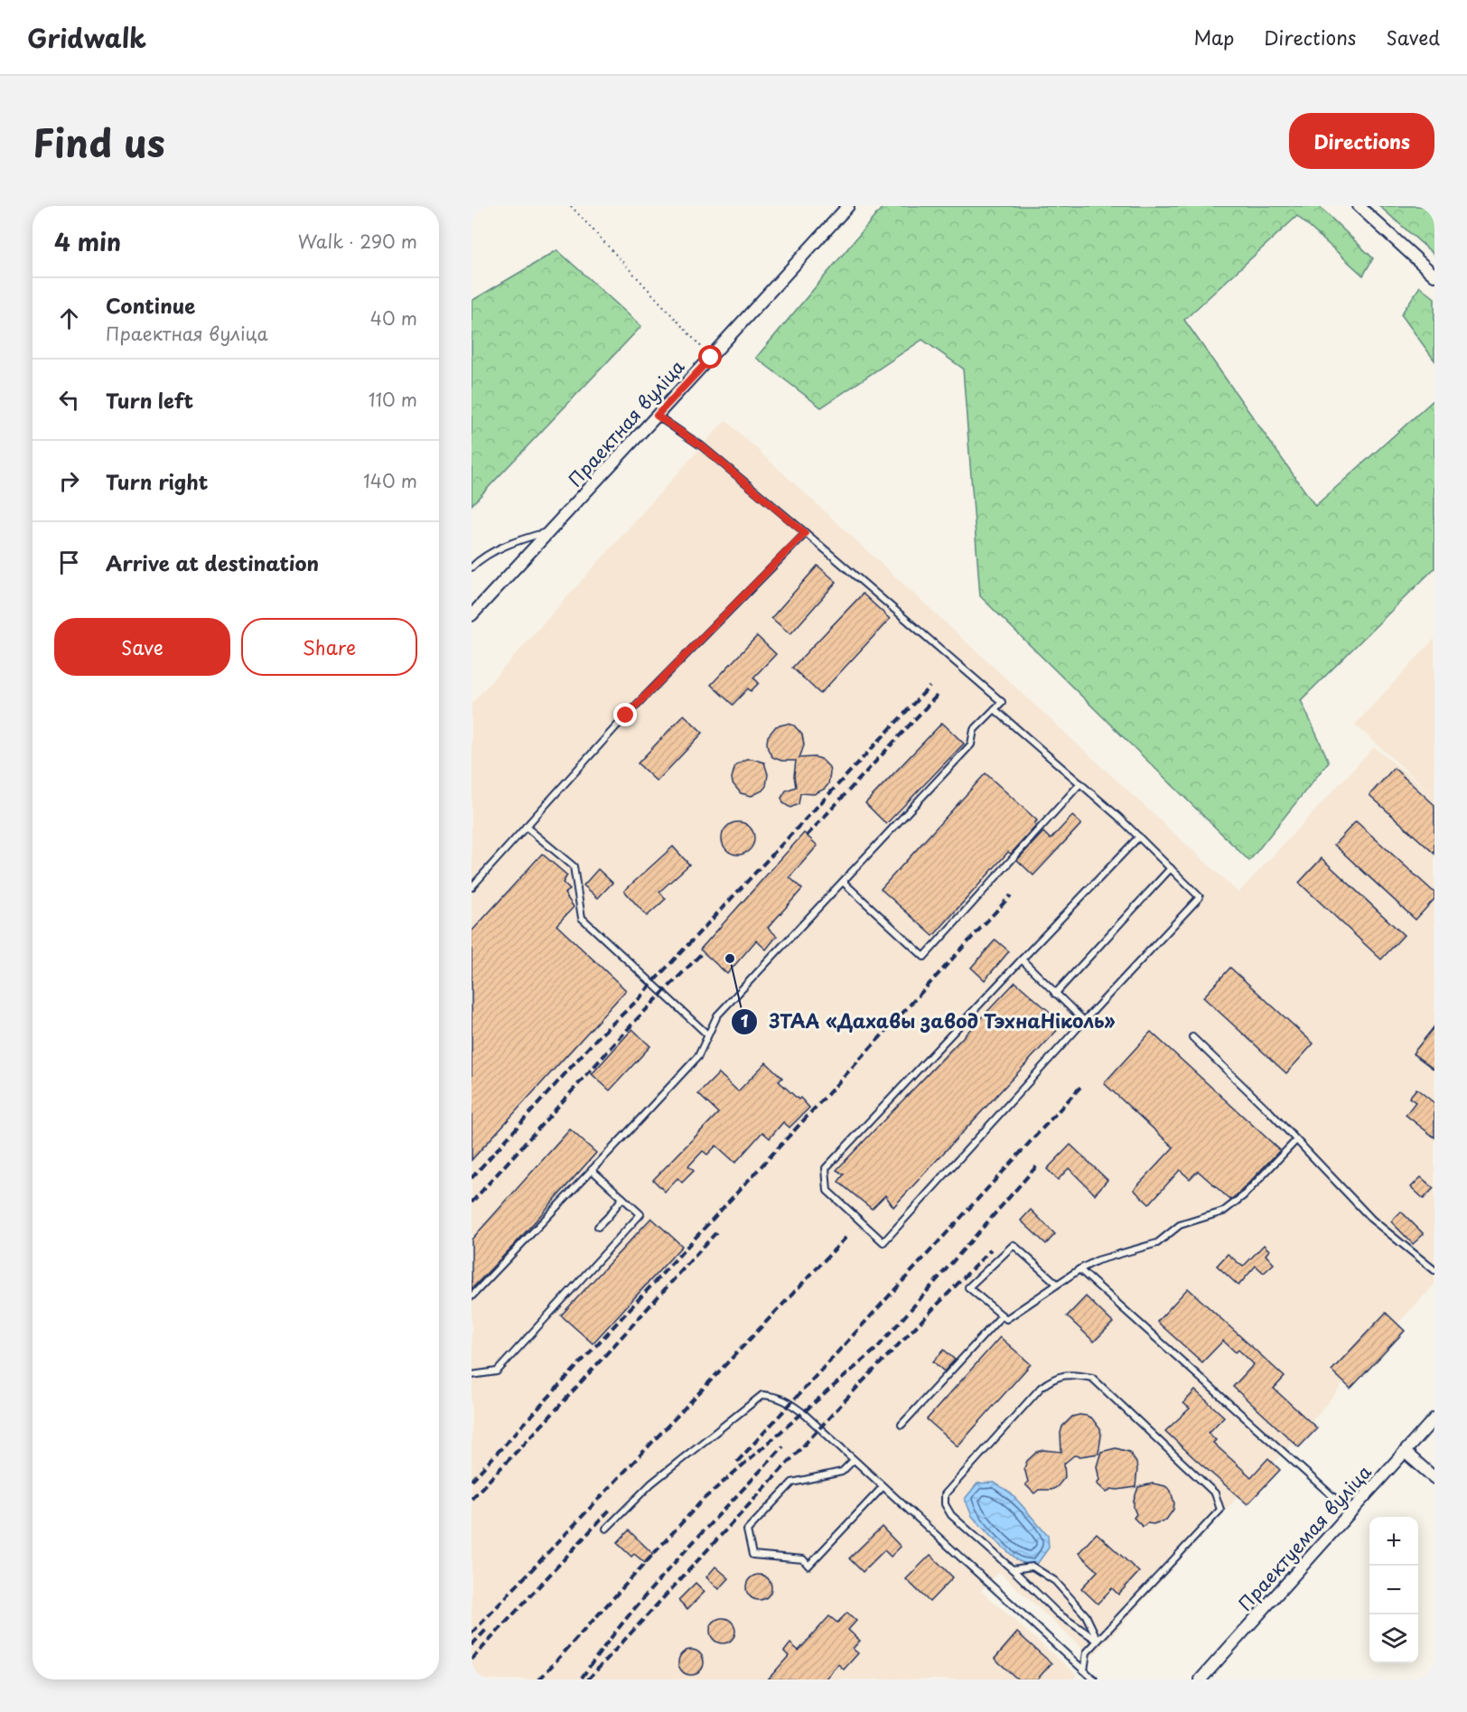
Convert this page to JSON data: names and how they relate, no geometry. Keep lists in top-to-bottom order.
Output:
{
  "streets": {
    "street": ["Праектная вуліца", "Праектуемая вуліца"]
  },
  "places": ["ЗТАА «Дахавы завод ТэхнаНіколь»"],
  "page": {
    "header": "Gridwalk",
    "nav": ["Map", "Directions", "Saved"],
    "title": "Find us",
    "buttons": [
      "Directions",
      ["Save", "Share"]
    ],
    "heading": ["4 min", "Walk · 290 m"],
    "list": [
      ["Continue", "Праектная вуліца", "40 m"],
      ["Turn left", "110 m"],
      ["Turn right", "140 m"],
      "Arrive at destination"
    ],
    "map_buttons": ["+", "−"]
  }
}
